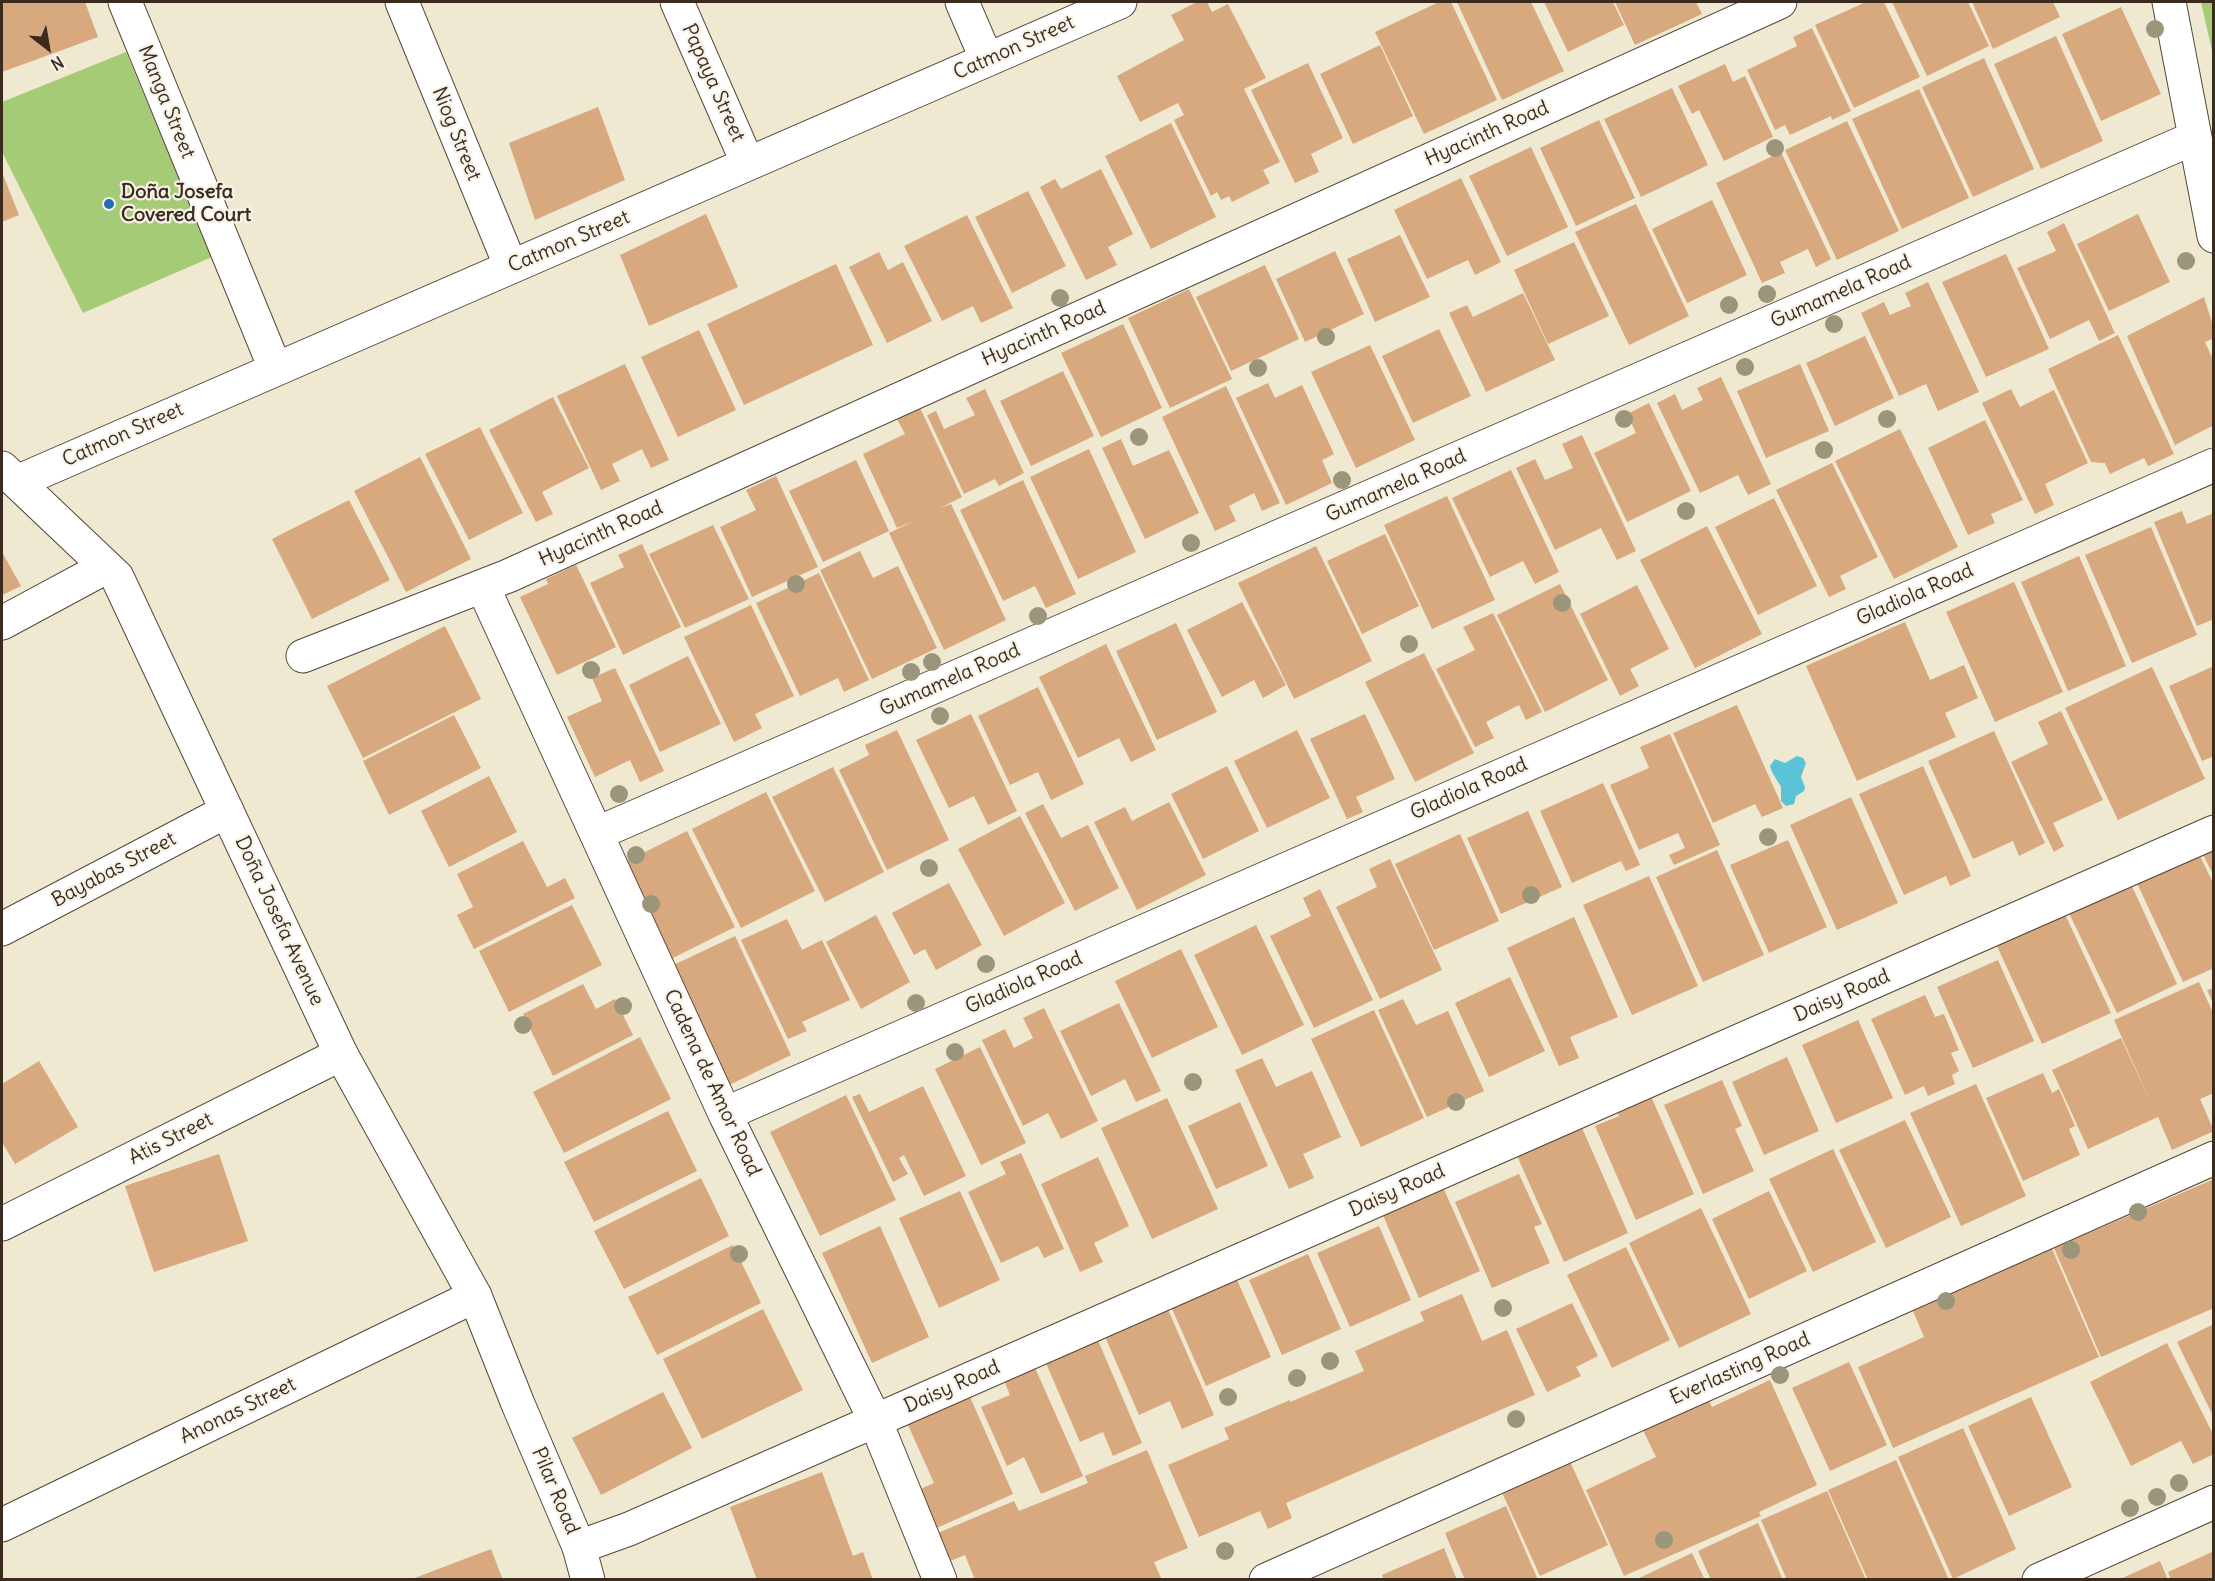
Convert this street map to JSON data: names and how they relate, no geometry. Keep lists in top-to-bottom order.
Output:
{
  "streets": {
    "street": [
      "Catmon Street",
      "Papaya Street",
      "Manga Street",
      "Niog Street",
      "Hyacinth Road",
      "Gumamela Road",
      "Gladiola Road",
      "Bayabas Street",
      "Doña Josefa Avenue",
      "Daisy Road",
      "Cadena de Amor Road",
      "Atis Street",
      "Everlasting Road",
      "Anonas Street",
      "Pilar Road"
    ]
  },
  "crossings": [
    ["Catmon Street", "Papaya Street"],
    ["Catmon Street", "Manga Street"],
    ["Catmon Street", "Niog Street"],
    ["Catmon Street", "Doña Josefa Avenue"],
    ["Hyacinth Road", "Cadena de Amor Road"],
    ["Gumamela Road", "Cadena de Amor Road"],
    ["Gladiola Road", "Cadena de Amor Road"],
    ["Bayabas Street", "Doña Josefa Avenue"],
    ["Doña Josefa Avenue", "Atis Street"],
    ["Doña Josefa Avenue", "Anonas Street"],
    ["Doña Josefa Avenue", "Pilar Road"],
    ["Daisy Road", "Cadena de Amor Road"],
    ["Daisy Road", "Pilar Road"]
  ],
  "places": ["Doña Josefa Covered Court"],
  "north": "bottom right"
}
